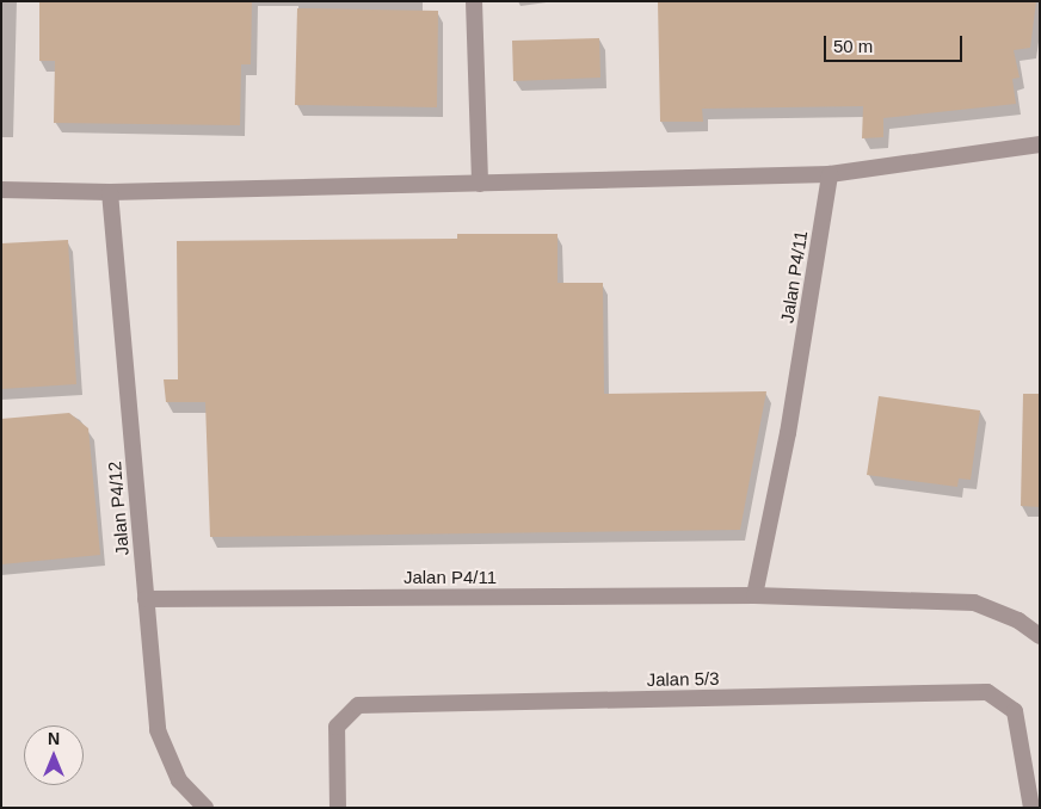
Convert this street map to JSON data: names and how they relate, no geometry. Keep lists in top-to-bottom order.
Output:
{
  "streets": {
    "street": ["Jalan P4/11", "Jalan P4/12", "Jalan 5/3"]
  },
  "crossings": [
    ["Jalan P4/11", "Jalan P4/12"]
  ],
  "scale_bar": "50 m",
  "north": "top"
}
